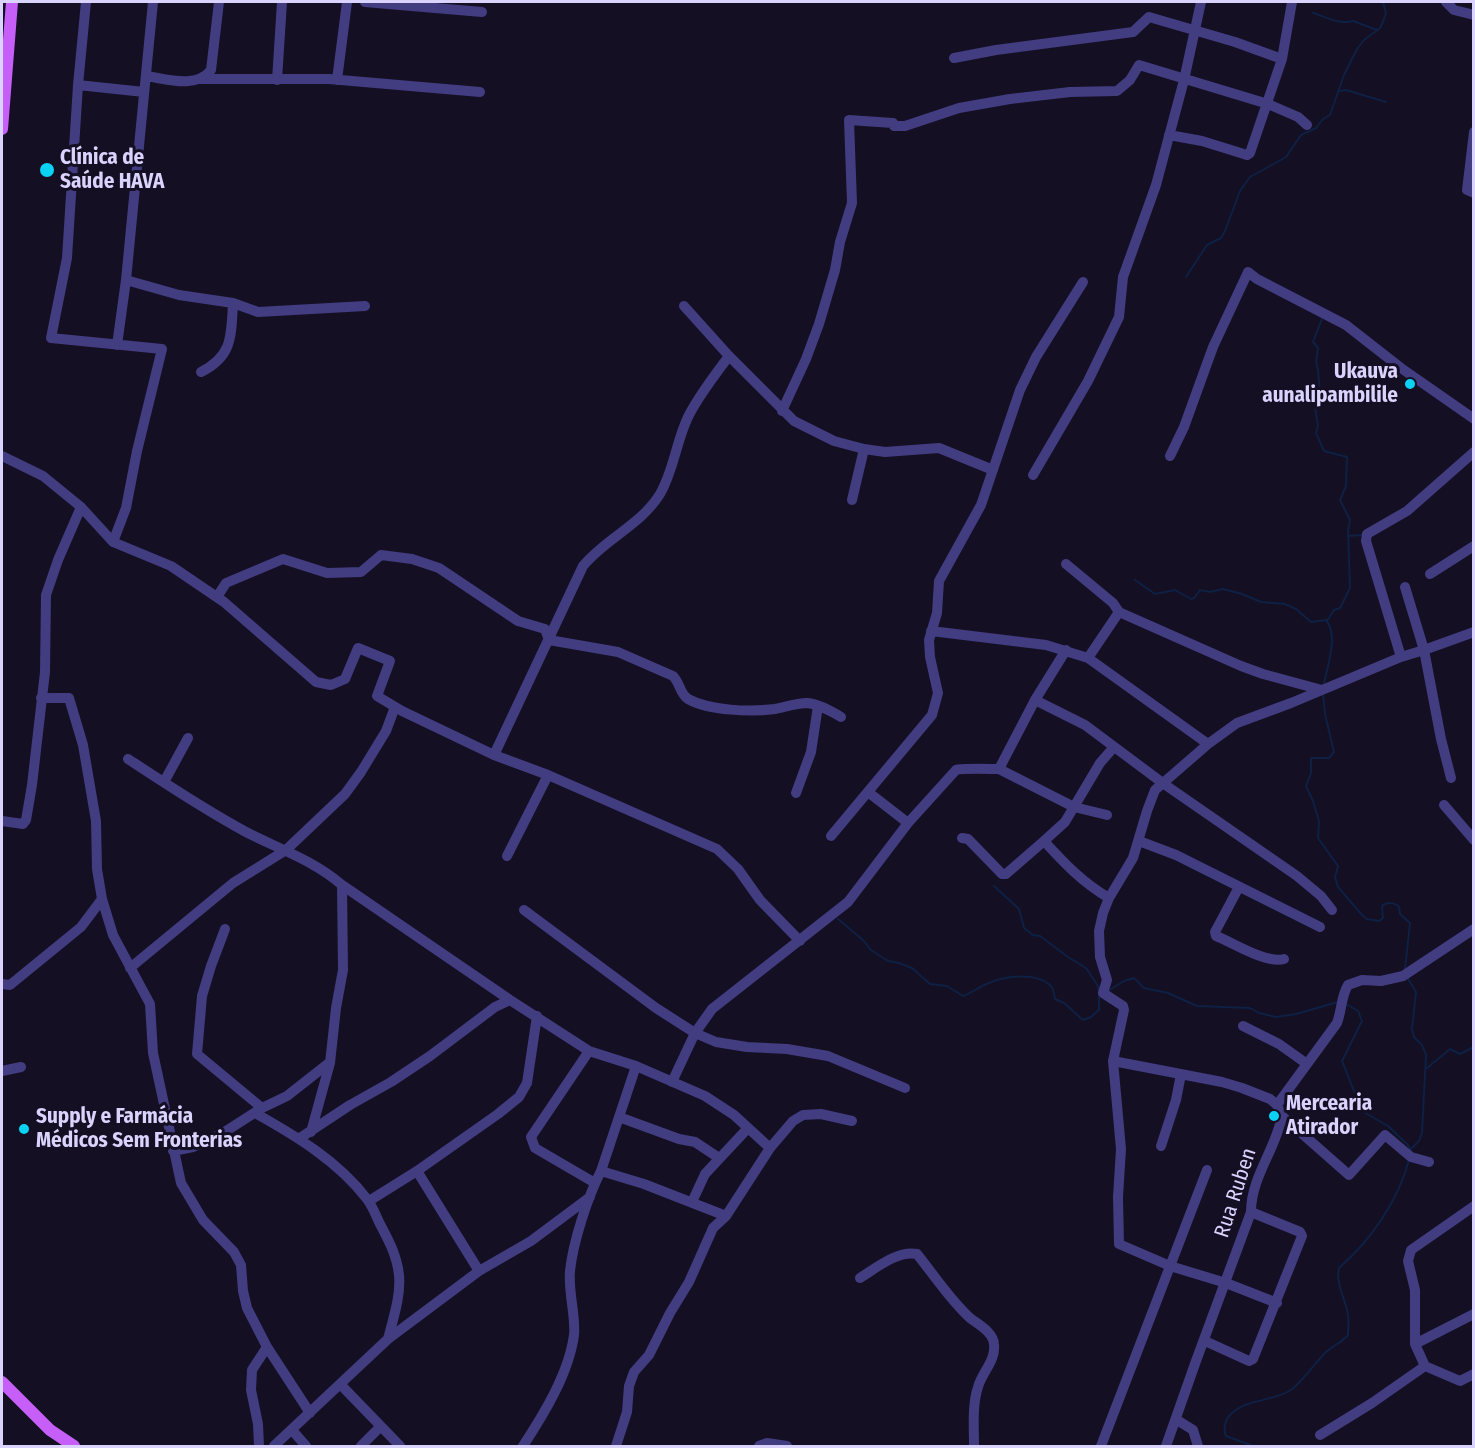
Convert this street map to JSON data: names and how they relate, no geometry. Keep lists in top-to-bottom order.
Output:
{
  "streets": {
    "street": ["Rua Ruben"]
  },
  "places": [
    "Clínica de Saúde HAVA",
    "Ukauva aunalipambilile",
    "Mercearia Atirador",
    "Supply e Farmácia Médicos Sem Fronterias"
  ]
}
